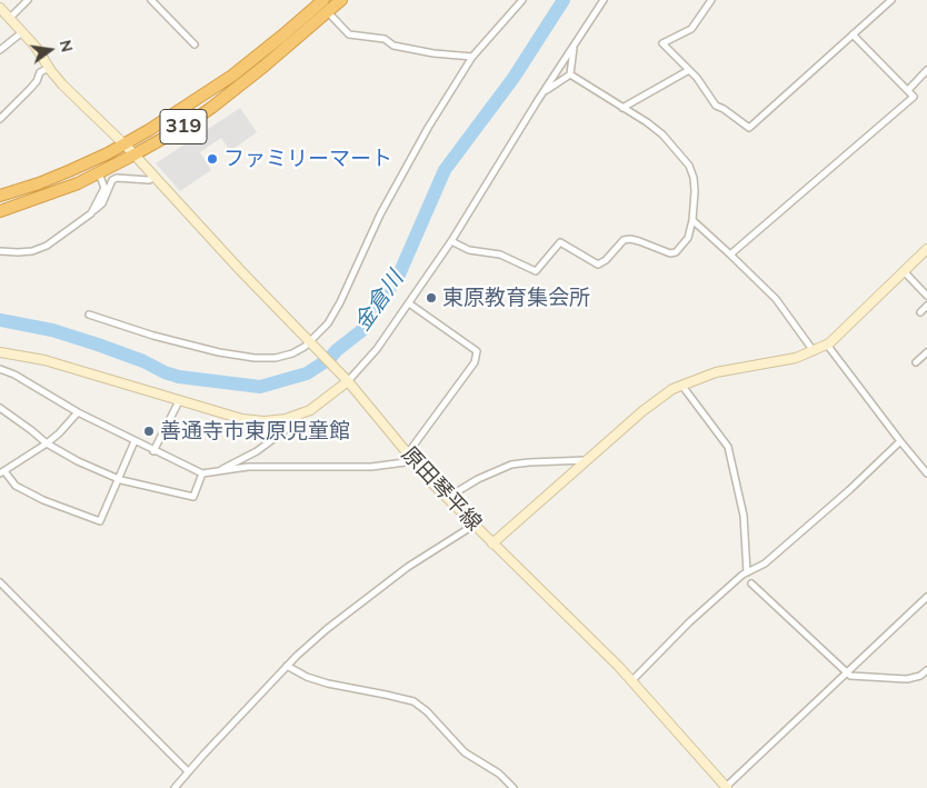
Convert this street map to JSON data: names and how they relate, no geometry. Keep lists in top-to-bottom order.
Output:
{
  "streets": {
    "highway": ["319"],
    "main road": ["原田琴平線"]
  },
  "crossings": [
    ["319", "原田琴平線"]
  ],
  "water": ["金倉川"],
  "places": ["ファミリーマート", "東原教育集会所", "善通寺市東原児童館"],
  "north": "right"
}
